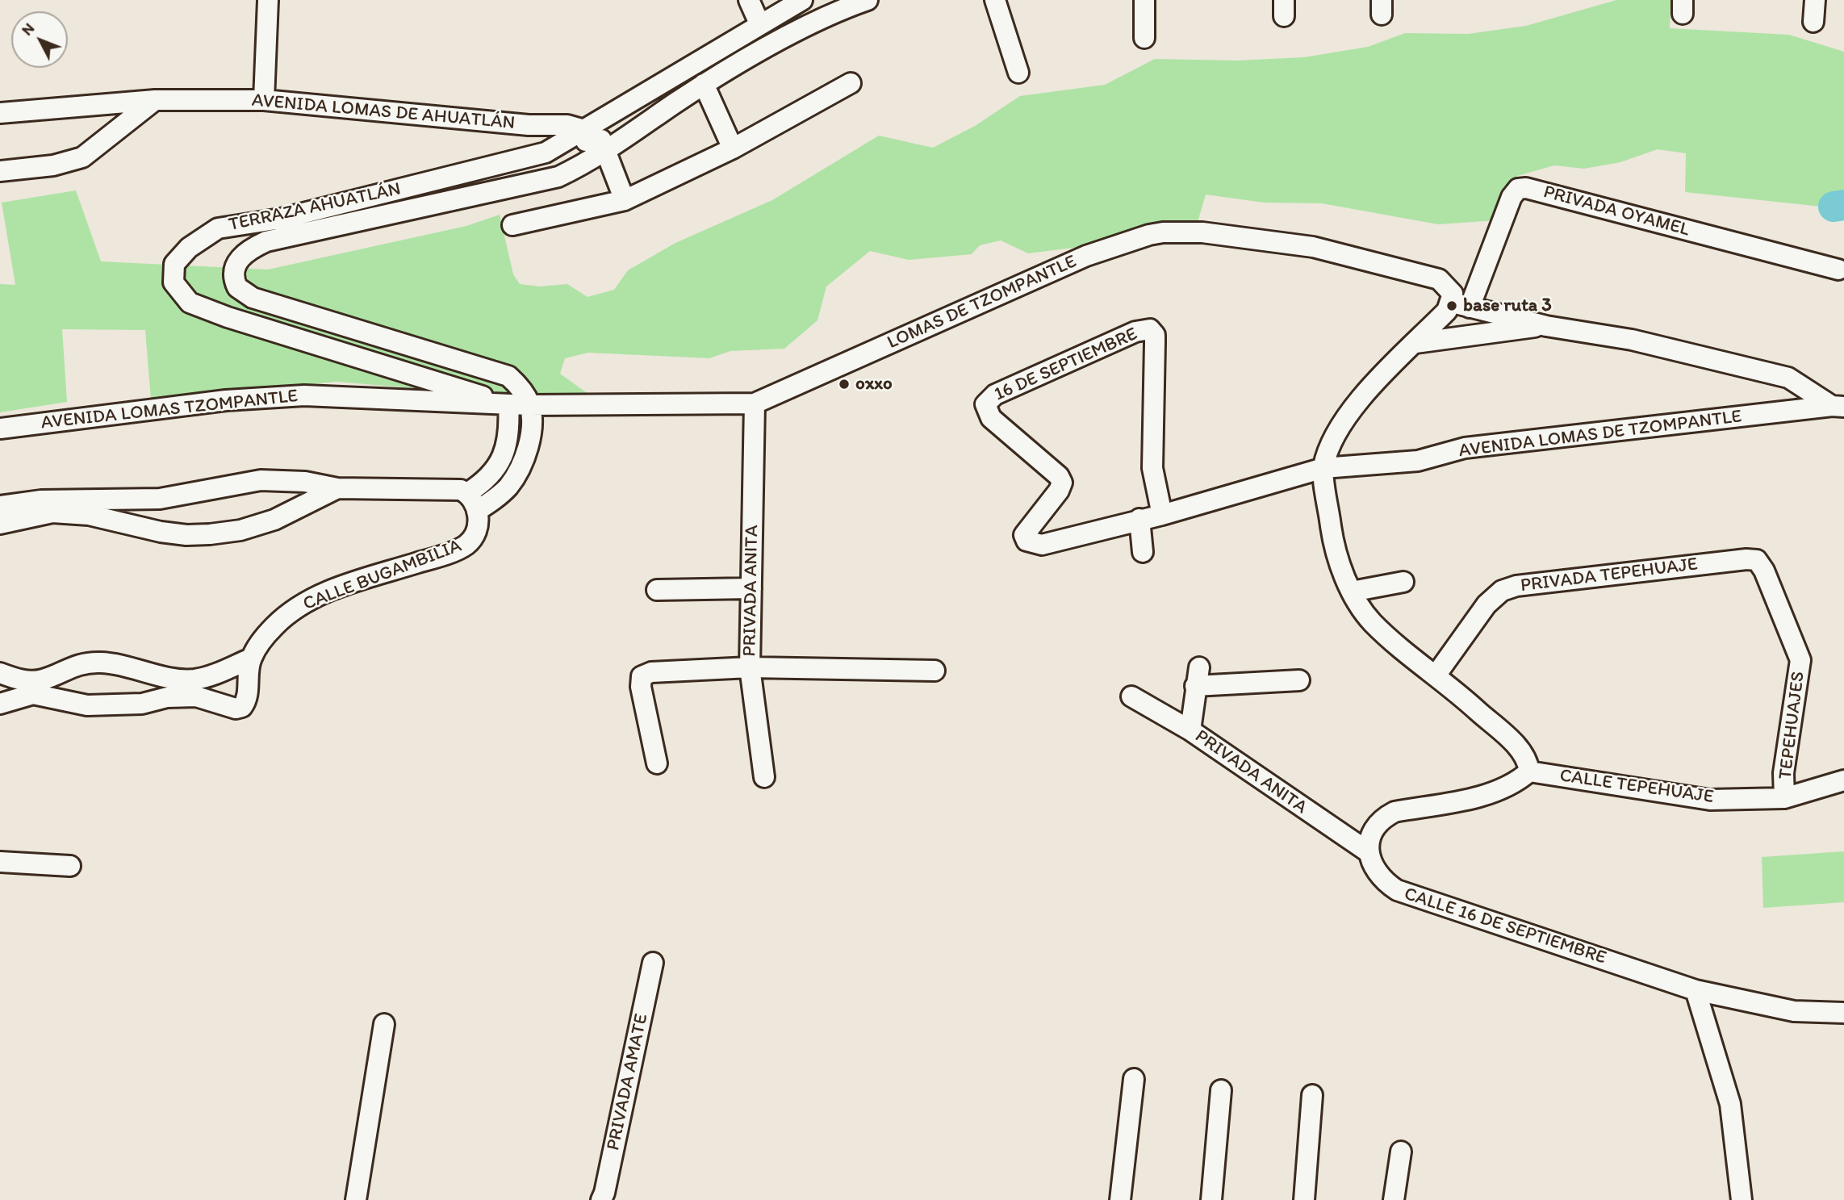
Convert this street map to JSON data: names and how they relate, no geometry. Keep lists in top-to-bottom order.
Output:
{
  "streets": {
    "street": [
      "AVENIDA LOMAS DE AHUATLÁN",
      "TERRAZA AHUATLÁN",
      "PRIVADA OYAMEL",
      "LOMAS DE TZOMPANTLE",
      "16 DE SEPTIEMBRE",
      "AVENIDA LOMAS TZOMPANTLE",
      "AVENIDA LOMAS DE TZOMPANTLE",
      "CALLE BUGAMBILIA",
      "PRIVADA TEPEHUAJE",
      "PRIVADA ANITA",
      "TEPEHUAJES",
      "CALLE TEPEHUAJE",
      "CALLE 16 DE SEPTIEMBRE",
      "PRIVADA AMATE"
    ]
  },
  "crossings": [
    ["AVENIDA LOMAS DE AHUATLÁN", "TERRAZA AHUATLÁN"],
    ["TERRAZA AHUATLÁN", "LOMAS DE TZOMPANTLE"],
    ["TERRAZA AHUATLÁN", "AVENIDA LOMAS TZOMPANTLE"],
    ["PRIVADA OYAMEL", "LOMAS DE TZOMPANTLE"],
    ["LOMAS DE TZOMPANTLE", "AVENIDA LOMAS TZOMPANTLE"],
    ["LOMAS DE TZOMPANTLE", "PRIVADA ANITA"],
    ["16 DE SEPTIEMBRE", "AVENIDA LOMAS DE TZOMPANTLE"],
    ["PRIVADA TEPEHUAJE", "TEPEHUAJES"],
    ["PRIVADA ANITA", "CALLE 16 DE SEPTIEMBRE"],
    ["TEPEHUAJES", "CALLE TEPEHUAJE"]
  ],
  "places": ["base ruta 3", "oxxo"],
  "north": "top left"
}
